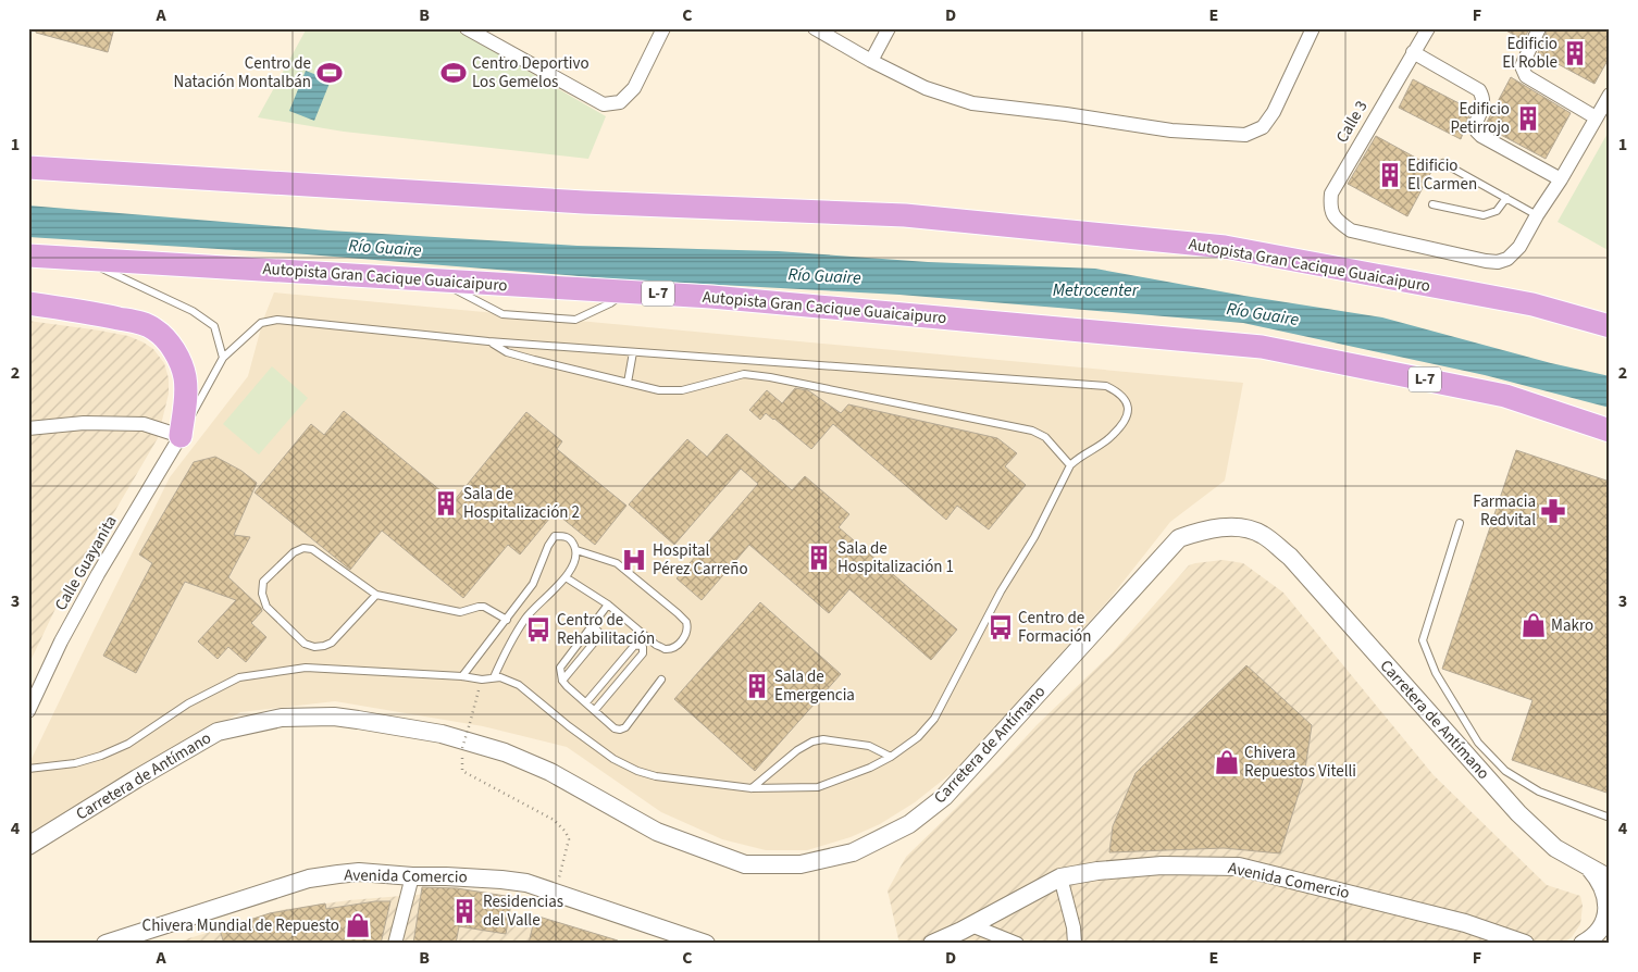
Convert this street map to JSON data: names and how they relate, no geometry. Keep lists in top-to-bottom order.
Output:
{
  "streets": {
    "highway": ["Autopista Gran Cacique Guaicaipuro", "L-7"],
    "main road": ["Carretera de Antímano", "Avenida Comercio"],
    "street": ["Calle 3", "Calle Guayanita"]
  },
  "water": ["Río Guaire", "Metrocenter"],
  "places": {
    "building": [
      "Edificio El Roble",
      "Edificio Petirrojo",
      "Edificio El Carmen",
      "Sala de Hospitalización 2",
      "Sala de Hospitalización 1",
      "Sala de Emergencia",
      "Residencias del Valle"
    ],
    "sports": ["Centro de Natación Montalbán", "Centro Deportivo Los Gemelos"],
    "pharmacy": ["Farmacia Redvital"],
    "hospital": ["Hospital Pérez Carreño"],
    "shop": ["Makro", "Chivera Repuestos Vitelli", "Chivera Mundial de Repuesto"],
    "bus stop": ["Centro de Formación", "Centro de Rehabilitación"]
  },
  "grid": {
    "columns": [
      "A",
      "B",
      "C",
      "D",
      "E",
      "F"
    ],
    "rows": [
      "1",
      "2",
      "3",
      "4"
    ]
  }
}
